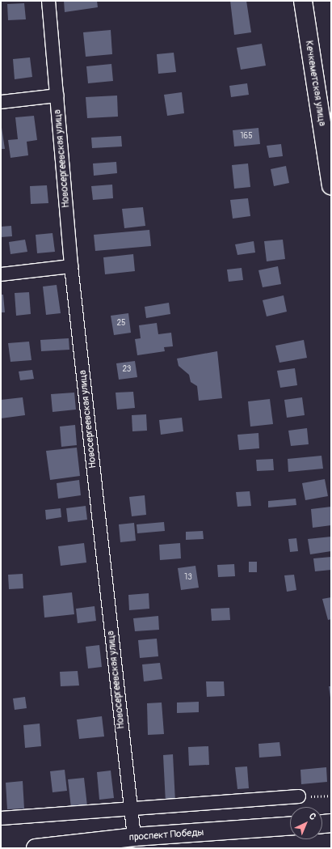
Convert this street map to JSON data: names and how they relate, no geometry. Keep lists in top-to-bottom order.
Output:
{
  "streets": {
    "main road": ["Кечкеметская улица", "проспект Победы"],
    "street": ["Новосергеевская улица"]
  },
  "crossings": [
    ["Новосергеевская улица", "проспект Победы"]
  ],
  "house_numbers": [
    "165",
    "25",
    "23",
    "13"
  ],
  "north": "top right"
}
